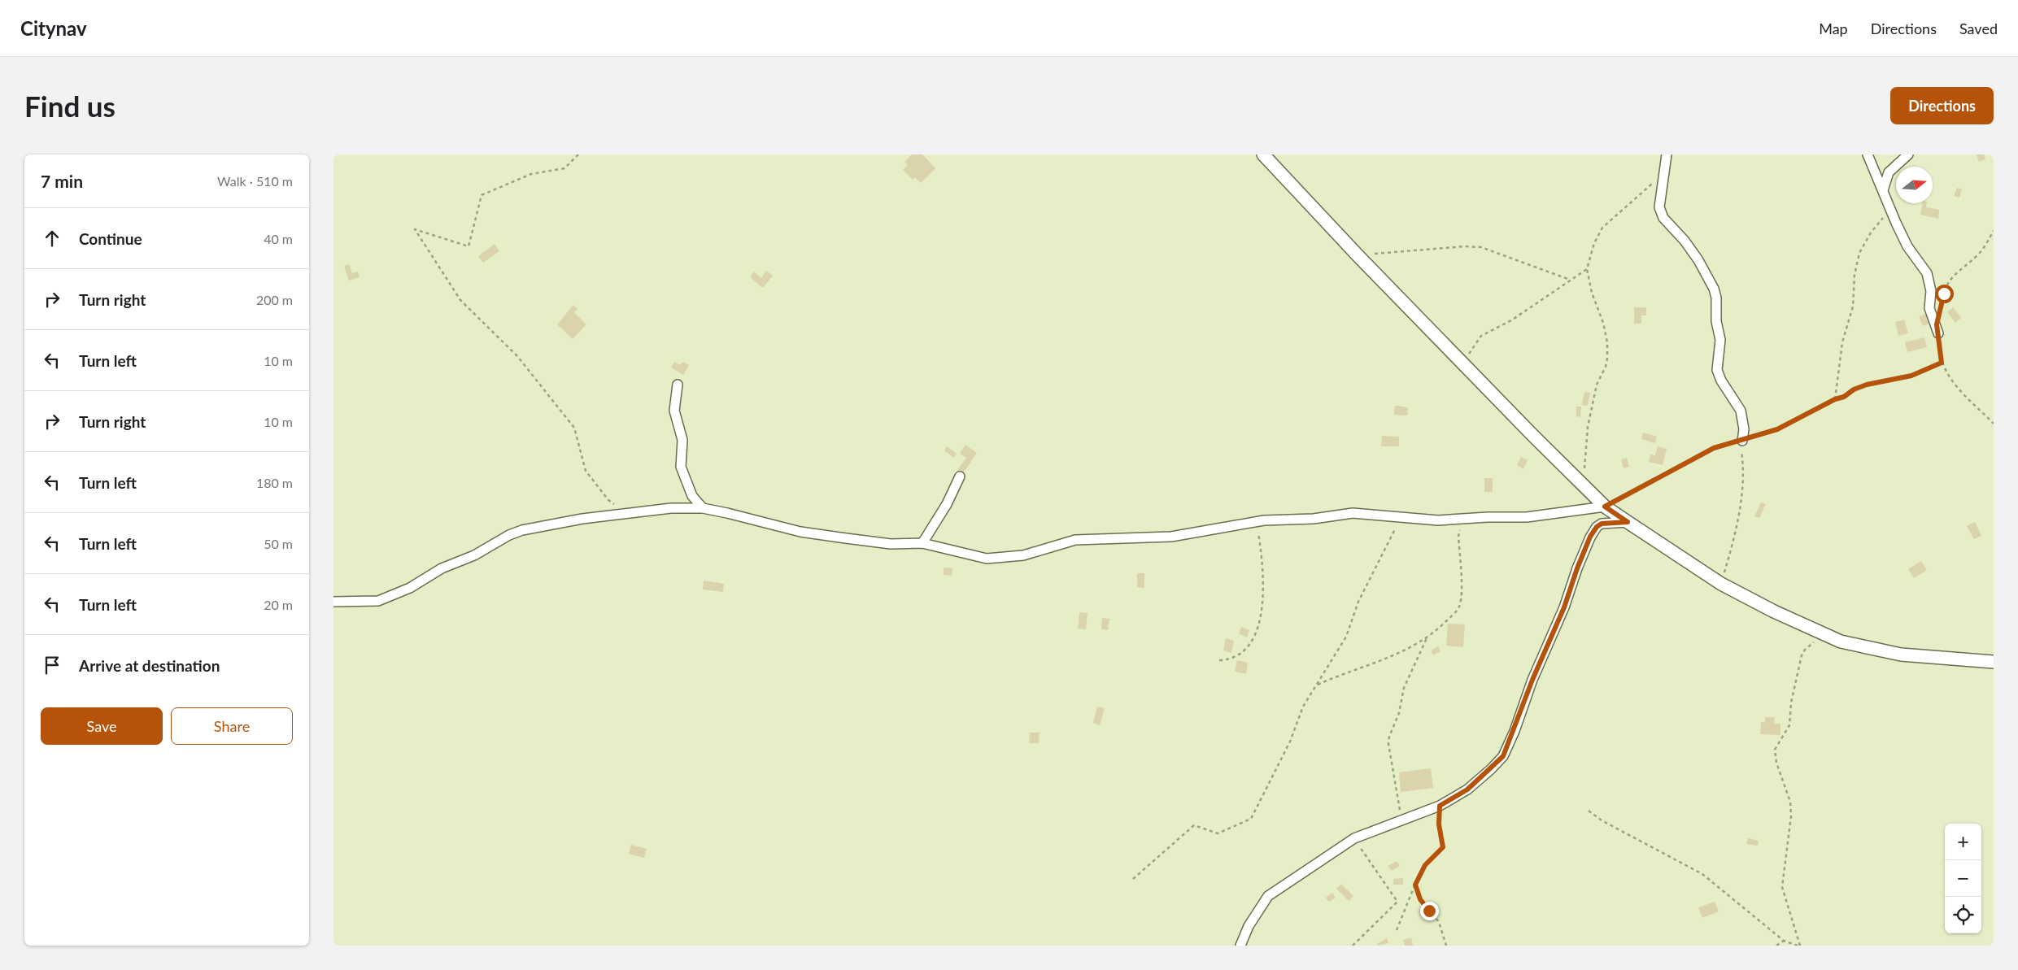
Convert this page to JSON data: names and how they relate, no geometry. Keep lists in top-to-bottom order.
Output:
{
  "north": "right",
  "page": {
    "header": "Citynav",
    "nav": ["Map", "Directions", "Saved"],
    "buttons": [
      "Directions",
      ["Save", "Share"]
    ],
    "title": "Find us",
    "heading": ["7 min", "Walk · 510 m"],
    "list": [
      ["Continue", "40 m"],
      ["Turn right", "200 m"],
      ["Turn left", "10 m"],
      ["Turn right", "10 m"],
      ["Turn left", "180 m"],
      ["Turn left", "50 m"],
      ["Turn left", "20 m"],
      "Arrive at destination"
    ],
    "map_buttons": ["+", "−"]
  }
}
